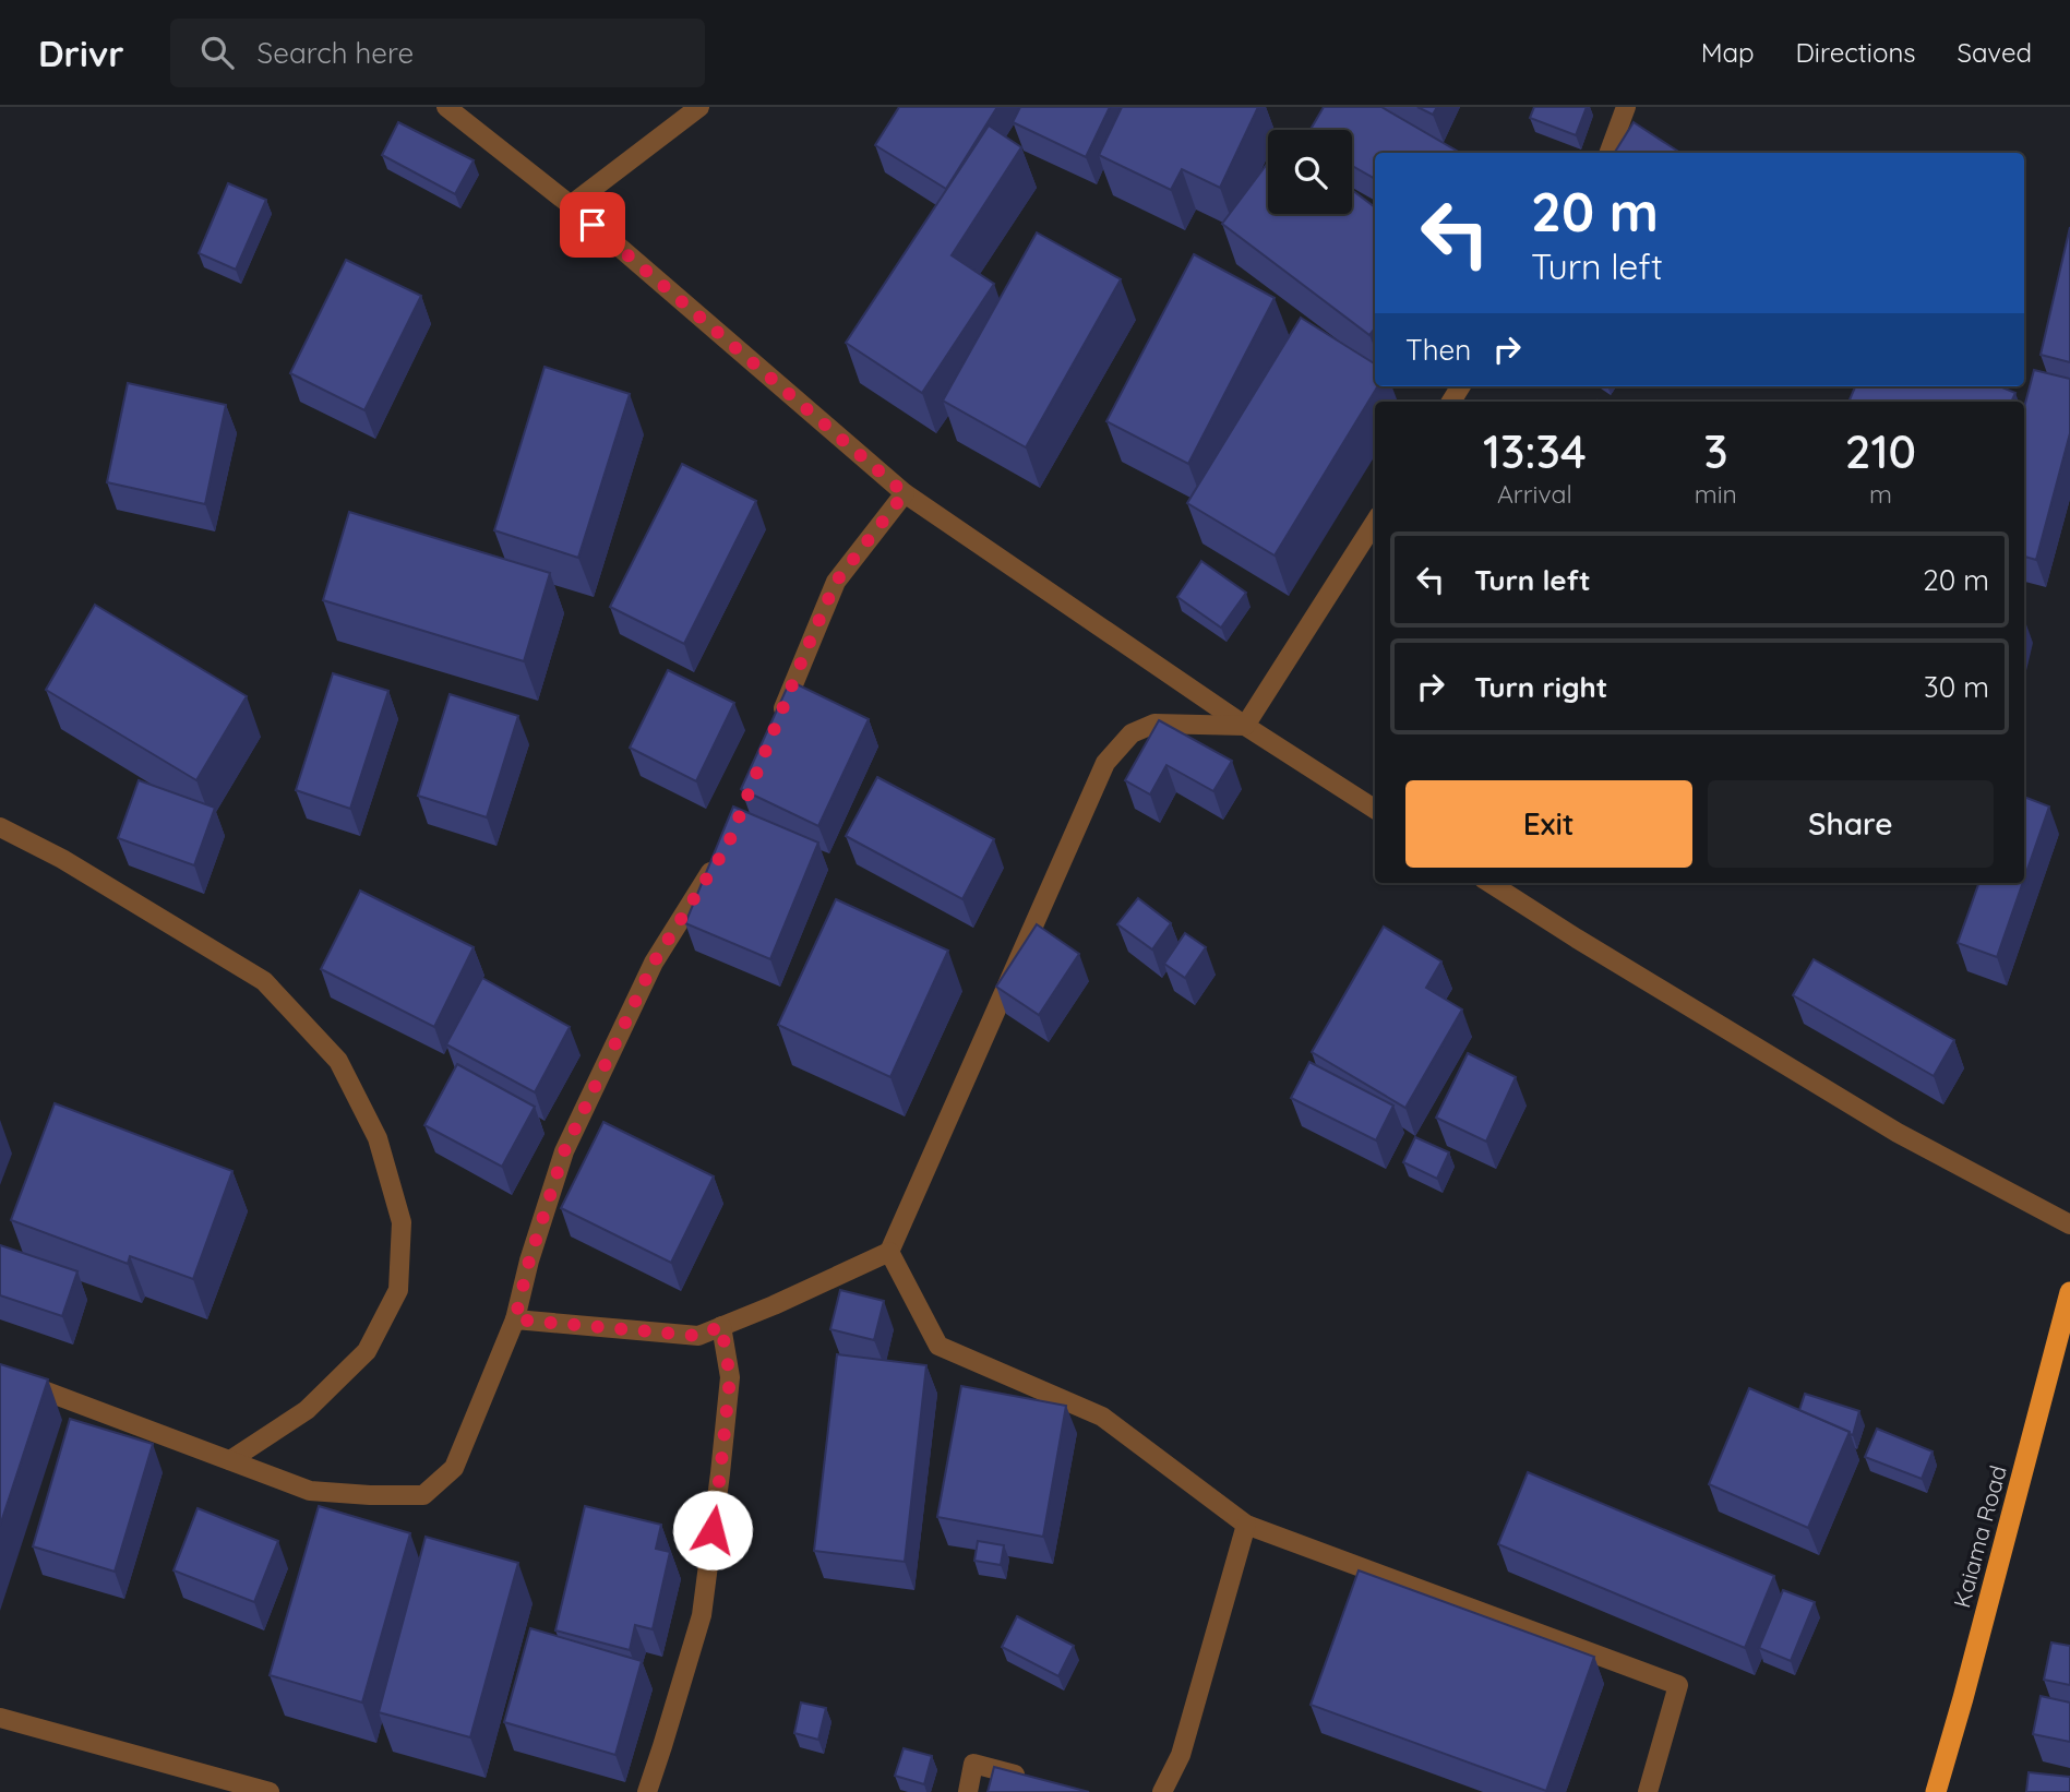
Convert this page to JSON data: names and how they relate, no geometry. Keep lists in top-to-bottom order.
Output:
{
  "streets": {
    "highway": ["Kaiama Road"]
  },
  "page": {
    "header": "Drivr",
    "search": "Search here",
    "nav": ["Map", "Directions", "Saved"],
    "turn": ["20 m", "Turn left"],
    "then": "Then",
    "eta": [
      "13:34",
      "Arrival",
      "3",
      "min",
      "210",
      "m"
    ],
    "list": [
      {
        "name": "Turn left",
        "value": "20 m"
      },
      {
        "name": "Turn right",
        "value": "30 m"
      }
    ],
    "buttons": ["Exit", "Share"]
  }
}
